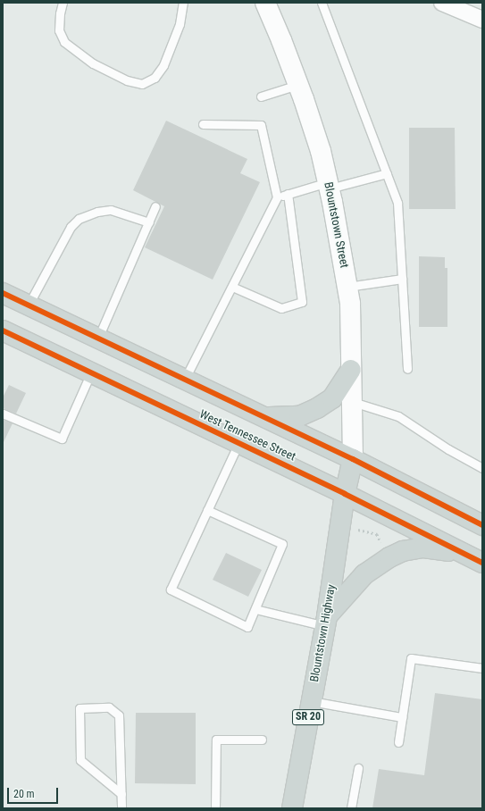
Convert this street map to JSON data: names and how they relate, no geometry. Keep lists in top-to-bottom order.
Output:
{
  "streets": {
    "main road": [
      "Blountstown Street",
      "West Tennessee Street",
      "Blountstown Highway",
      "SR 20"
    ]
  },
  "crossings": [
    ["Blountstown Street", "West Tennessee Street"],
    ["Blountstown Street", "Blountstown Highway"],
    ["West Tennessee Street", "Blountstown Highway"]
  ],
  "scale_bar": "20 m"
}
